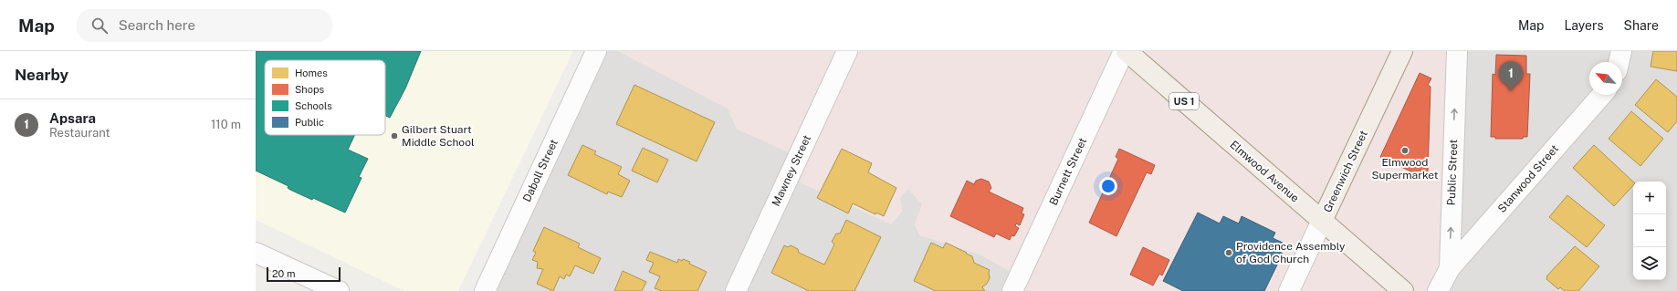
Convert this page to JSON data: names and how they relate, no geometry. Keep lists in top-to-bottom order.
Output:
{
  "streets": {
    "main road": ["US 1", "Elmwood Avenue", "Greenwich Street"],
    "street": [
      "Daboll Street",
      "Mawney Street",
      "Burnett Street",
      "Public Street",
      "Stanwood Street"
    ]
  },
  "crossings": [
    ["Burnett Street", "Elmwood Avenue"],
    ["Elmwood Avenue", "Greenwich Street"],
    ["Public Street", "Stanwood Street"]
  ],
  "one_way": ["Public Street"],
  "places": ["Gilbert Stuart Middle School", "Elmwood Supermarket", "Providence Assembly of God Church"],
  "legend": [
    "Homes",
    "Shops",
    "Schools",
    "Public"
  ],
  "scale_bar": "20 m",
  "north": "top left",
  "page": {
    "header": "Map",
    "search": "Search here",
    "nav": ["Map", "Layers", "Share"],
    "heading": "Nearby",
    "pins": "1",
    "list": [
      {
        "mark": "1",
        "name": "Apsara",
        "note": "Restaurant",
        "value": "110 m"
      }
    ],
    "map_buttons": ["+", "−"],
    "scale": "20 m"
  }
}
